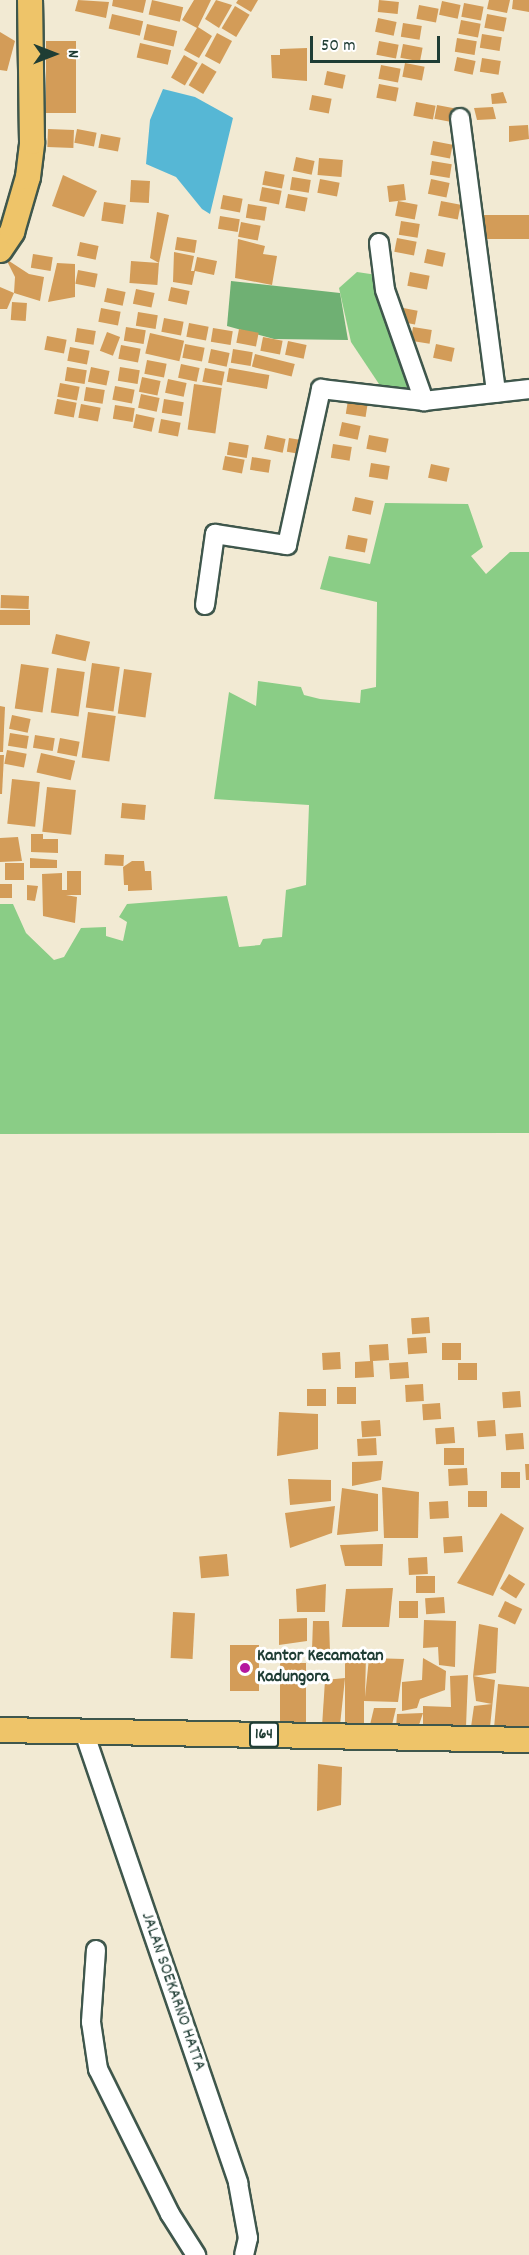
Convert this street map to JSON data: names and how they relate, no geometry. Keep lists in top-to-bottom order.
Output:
{
  "streets": {
    "main road": ["164"],
    "street": ["JALAN SOEKARNO HATTA"]
  },
  "crossings": [
    ["164", "JALAN SOEKARNO HATTA"]
  ],
  "places": ["Kantor Kecamatan Kadungora"],
  "scale_bar": "50 m",
  "north": "right"
}
